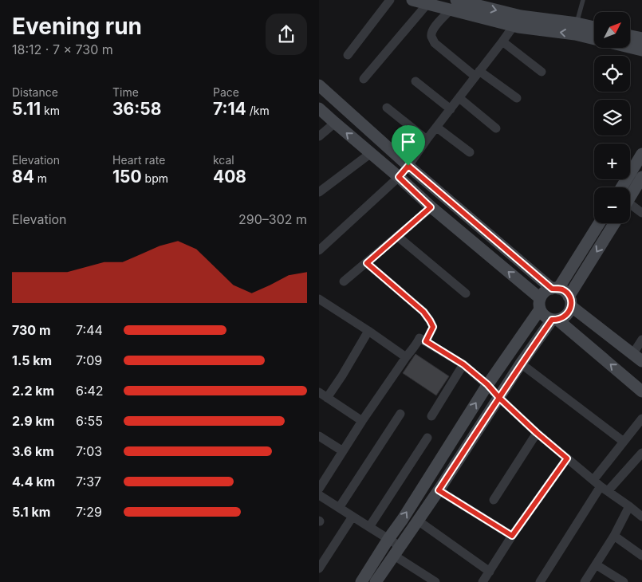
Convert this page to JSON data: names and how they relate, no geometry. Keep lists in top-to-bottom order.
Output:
{
  "north": "top right",
  "page": {
    "heading": ["Evening run", "18:12 · 7 × 730 m"],
    "map_buttons": ["+", "−"],
    "stats": [
      ["Distance", "5.11 km"],
      ["Time", "36:58"],
      ["Pace", "7:14 /km"],
      ["Elevation", "84 m"],
      ["Heart rate", "150 bpm"],
      ["kcal", "408"]
    ],
    "chart": ["Elevation", "290–302 m"],
    "list": [
      {
        "name": "730 m",
        "note": "7:44"
      },
      {
        "name": "1.5 km",
        "note": "7:09"
      },
      {
        "name": "2.2 km",
        "note": "6:42"
      },
      {
        "name": "2.9 km",
        "note": "6:55"
      },
      {
        "name": "3.6 km",
        "note": "7:03"
      },
      {
        "name": "4.4 km",
        "note": "7:37"
      },
      {
        "name": "5.1 km",
        "note": "7:29"
      }
    ]
  }
}
